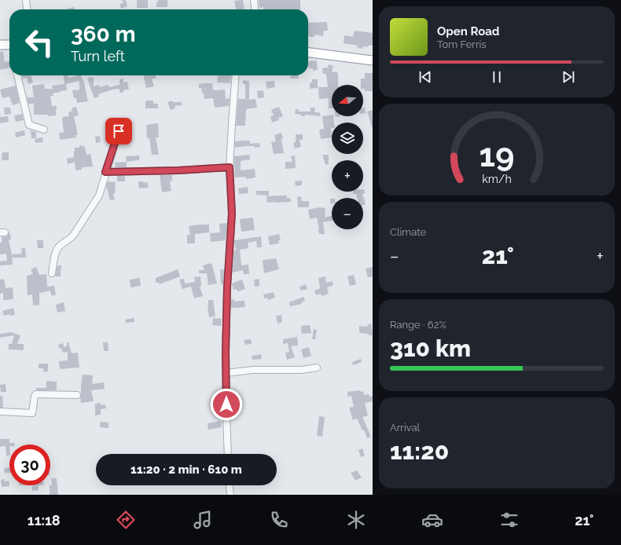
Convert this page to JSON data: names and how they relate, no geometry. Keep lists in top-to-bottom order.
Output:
{
  "north": "left",
  "page": {
    "turn": ["360 m", "Turn left"],
    "song": ["Open Road", "Tom Ferris"],
    "map_buttons": ["+", "−"],
    "tile": [
      "Climate",
      ["Range · 62%", "310 km"],
      ["Arrival", "11:20"]
    ],
    "heat": ["−", "21°", "+"],
    "limit": "30",
    "trip": "11:20 · 2 min · 610 m",
    "tabs": ["11:18", "21°"],
    "gauge": ["19", "km/h"]
  }
}
